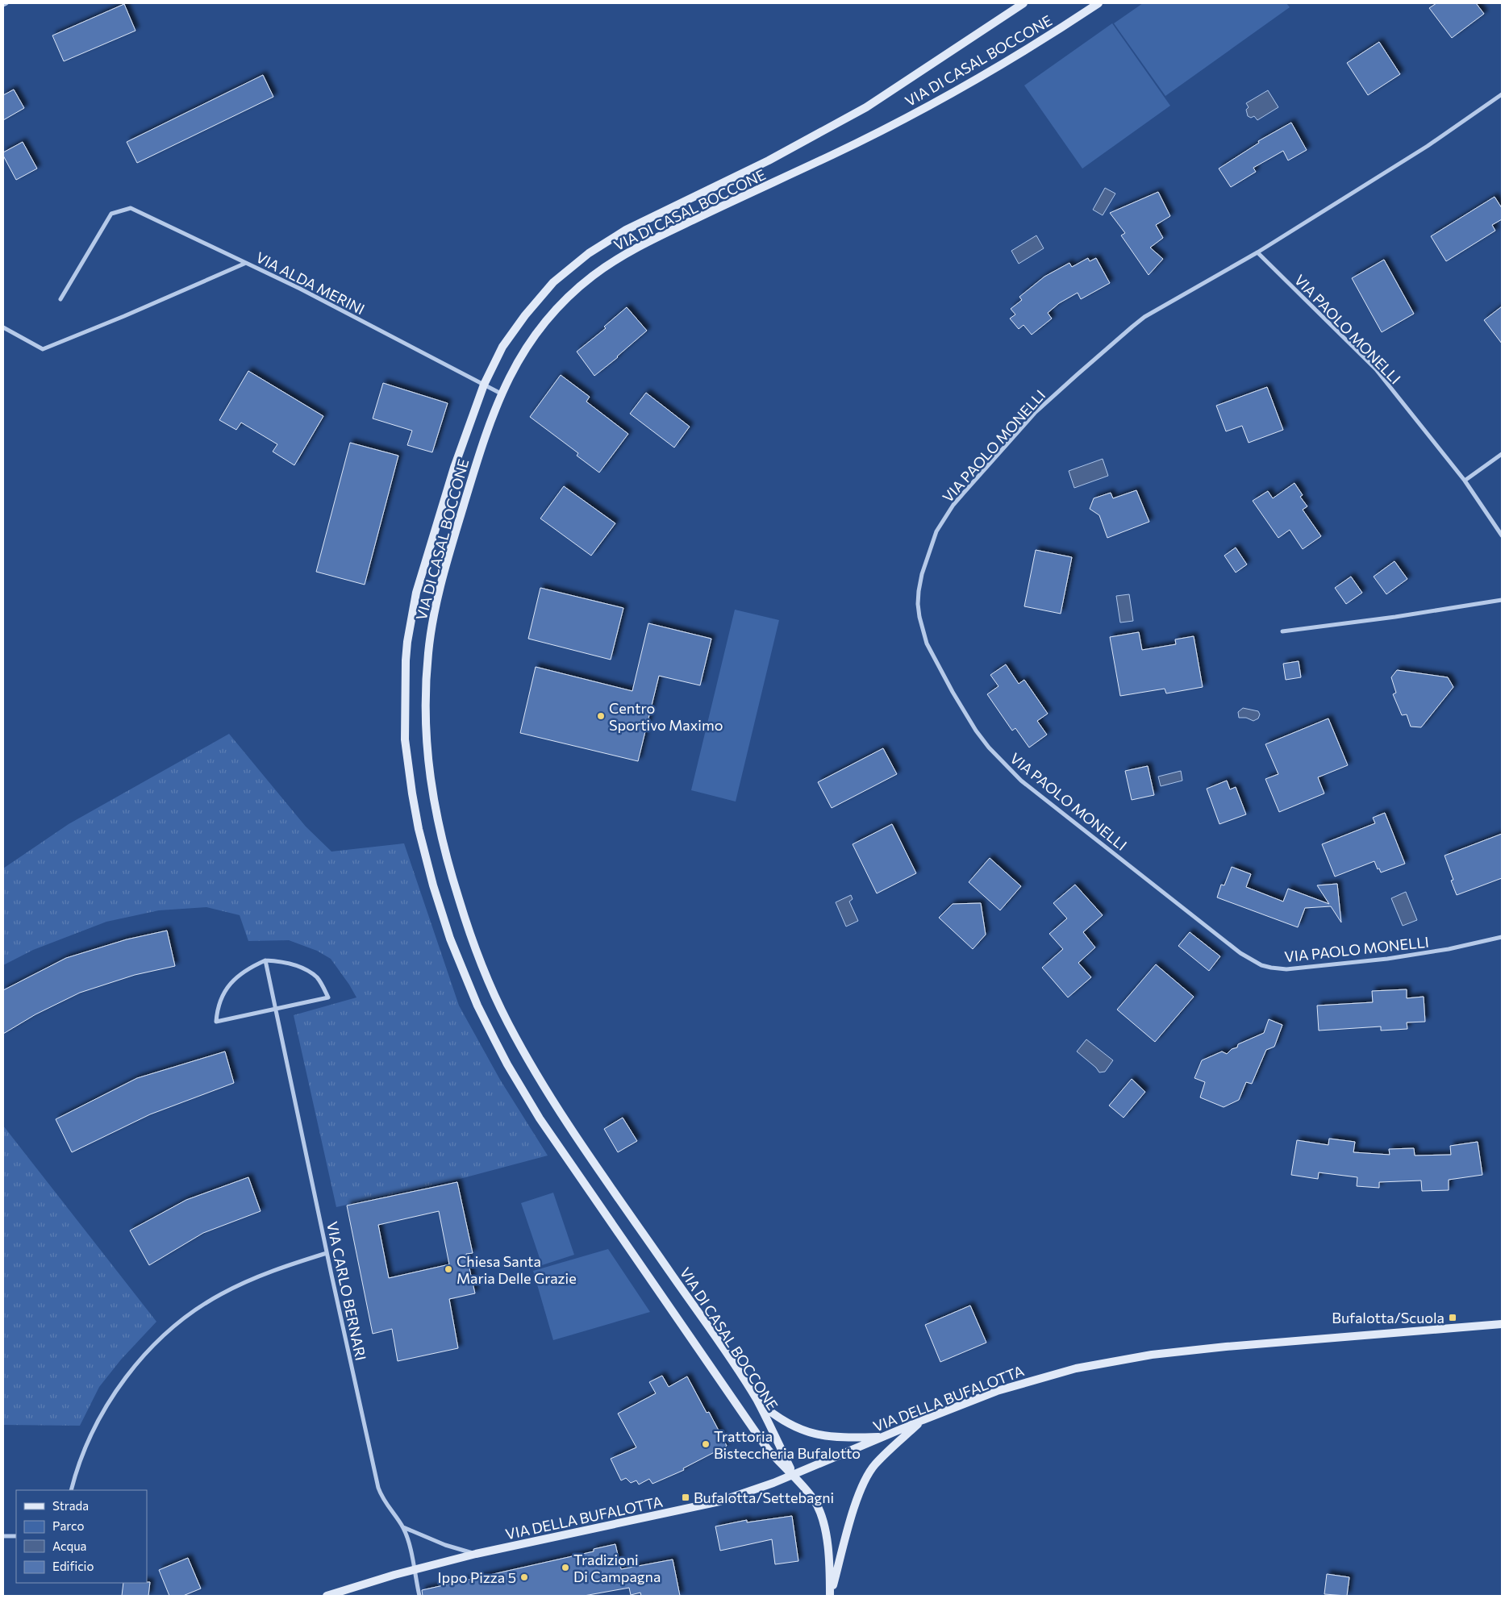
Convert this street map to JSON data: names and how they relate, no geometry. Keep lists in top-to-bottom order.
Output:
{
  "streets": {
    "street": [
      "VIA DI CASAL BOCCONE",
      "VIA ALDA MERINI",
      "VIA PAOLO MONELLI",
      "VIA CARLO BERNARI",
      "VIA DELLA BUFALOTTA"
    ]
  },
  "crossings": [
    ["VIA DI CASAL BOCCONE", "VIA ALDA MERINI"],
    ["VIA DI CASAL BOCCONE", "VIA DELLA BUFALOTTA"],
    ["VIA CARLO BERNARI", "VIA DELLA BUFALOTTA"]
  ],
  "places": {
    "other": [
      "Centro Sportivo Maximo",
      "Chiesa Santa Maria Delle Grazie",
      "Trattoria Bisteccheria Bufalotto",
      "Tradizioni Di Campagna",
      "Ippo Pizza 5"
    ],
    "transit": ["Bufalotta/Scuola", "Bufalotta/Settebagni"]
  },
  "legend": [
    "Strada",
    "Parco",
    "Acqua",
    "Edificio"
  ]
}
